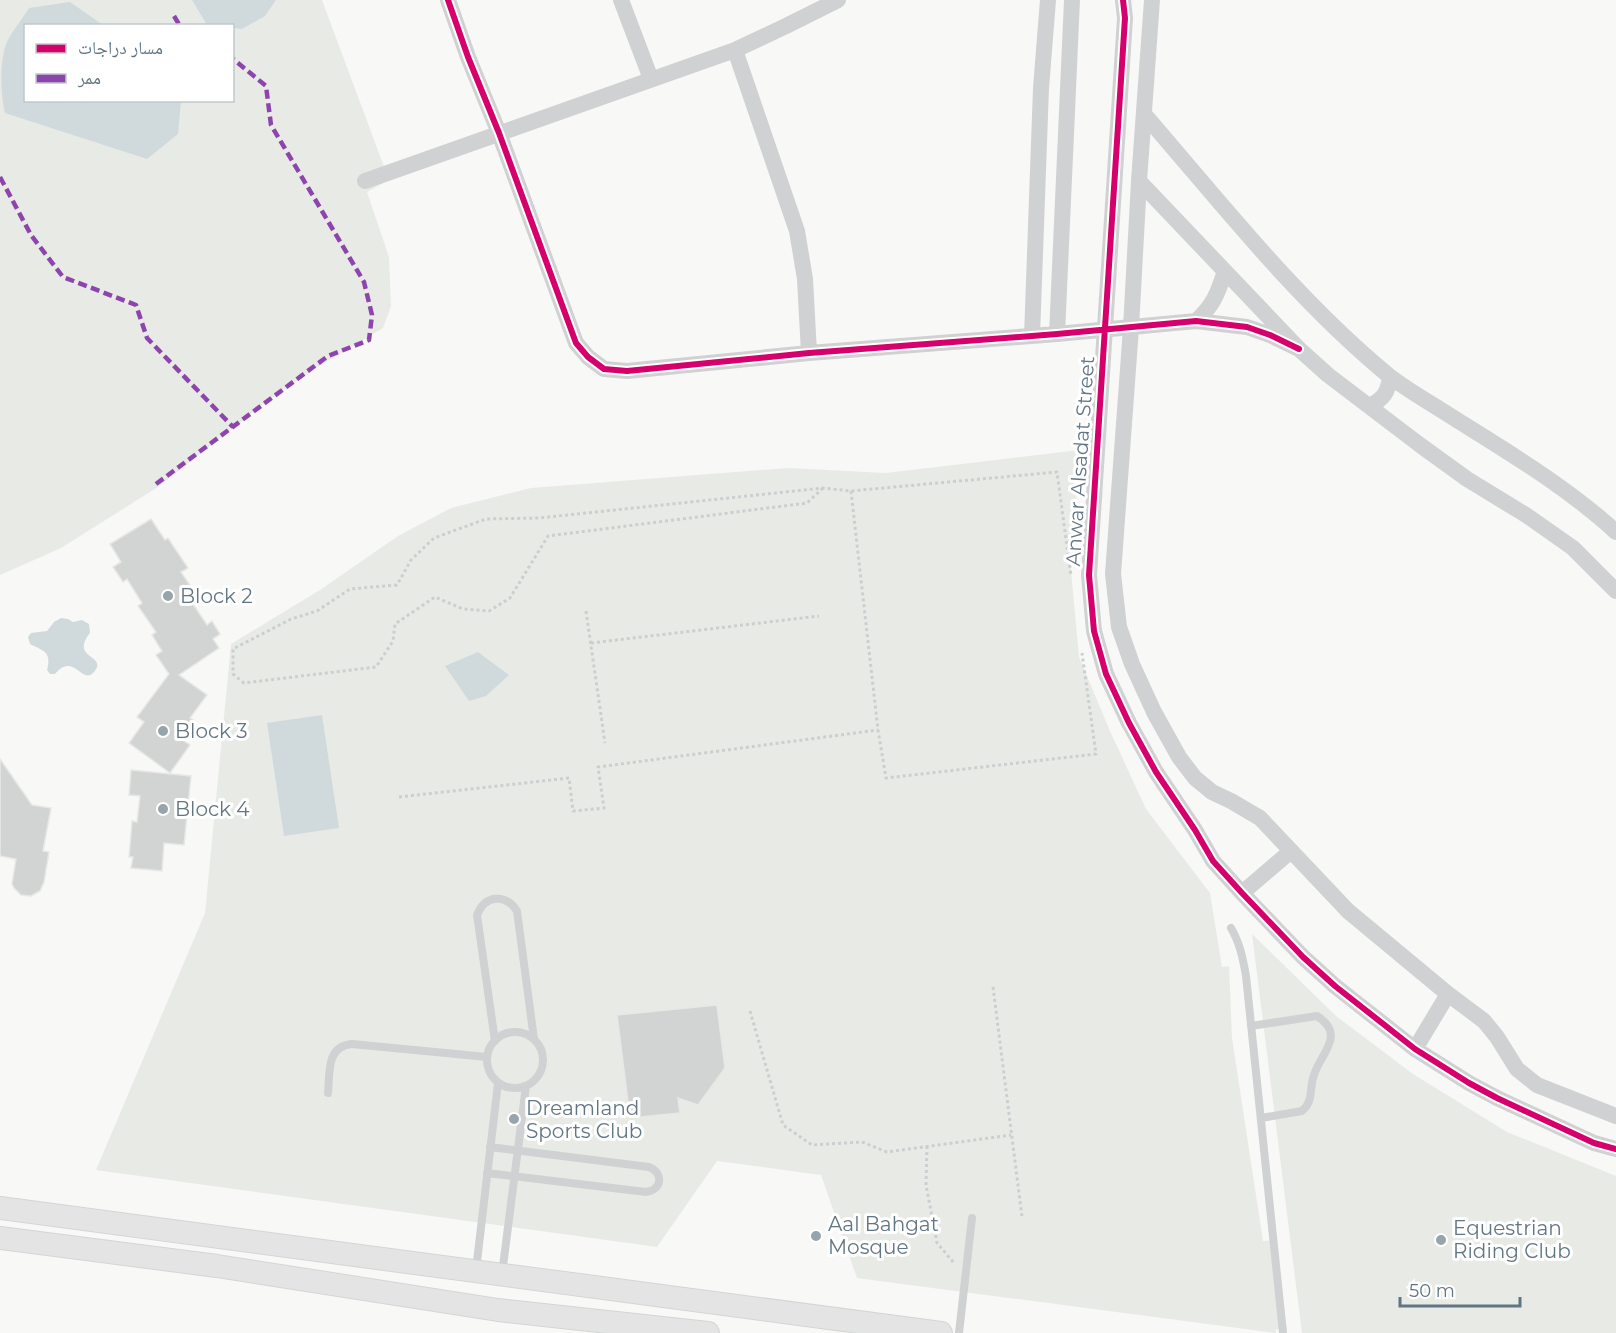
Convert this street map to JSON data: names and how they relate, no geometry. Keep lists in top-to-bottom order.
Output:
{
  "streets": {
    "street": ["Anwar Alsadat Street"]
  },
  "places": [
    "Block 2",
    "Block 3",
    "Block 4",
    "Dreamland Sports Club",
    "Aal Bahgat Mosque",
    "Equestrian Riding Club"
  ],
  "legend": ["مسار دراجات", "ممر"],
  "scale_bar": "50 m"
}
